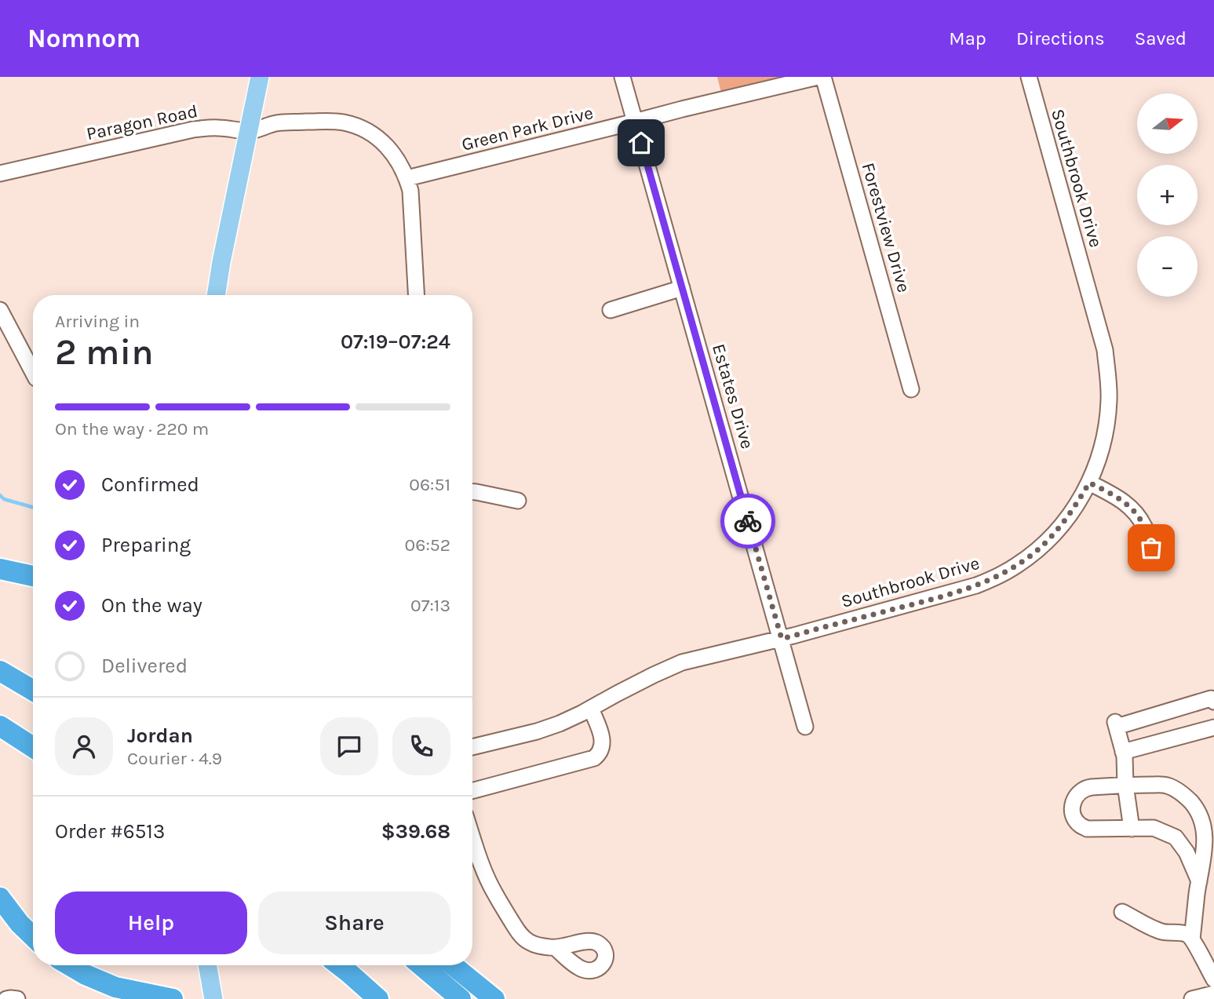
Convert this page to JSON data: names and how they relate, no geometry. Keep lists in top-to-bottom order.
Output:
{
  "streets": {
    "street": [
      "Paragon Road",
      "Green Park Drive",
      "Southbrook Drive",
      "Forestview Drive",
      "Estates Drive"
    ]
  },
  "crossings": [
    ["Paragon Road", "Green Park Drive"],
    ["Green Park Drive", "Estates Drive"],
    ["Southbrook Drive", "Estates Drive"]
  ],
  "north": "right",
  "page": {
    "header": "Nomnom",
    "nav": ["Map", "Directions", "Saved"],
    "map_buttons": ["+", "−"],
    "heading": ["2 min", "Arriving in", "07:19–07:24"],
    "panel": [
      "Jordan",
      "Courier · 4.9",
      "Order #6513",
      "$39.68"
    ],
    "bar": "On the way · 220 m",
    "list": [
      ["Confirmed", "06:51"],
      ["Preparing", "06:52"],
      ["On the way", "07:13"],
      "Delivered"
    ],
    "buttons": ["Help", "Share"]
  }
}
